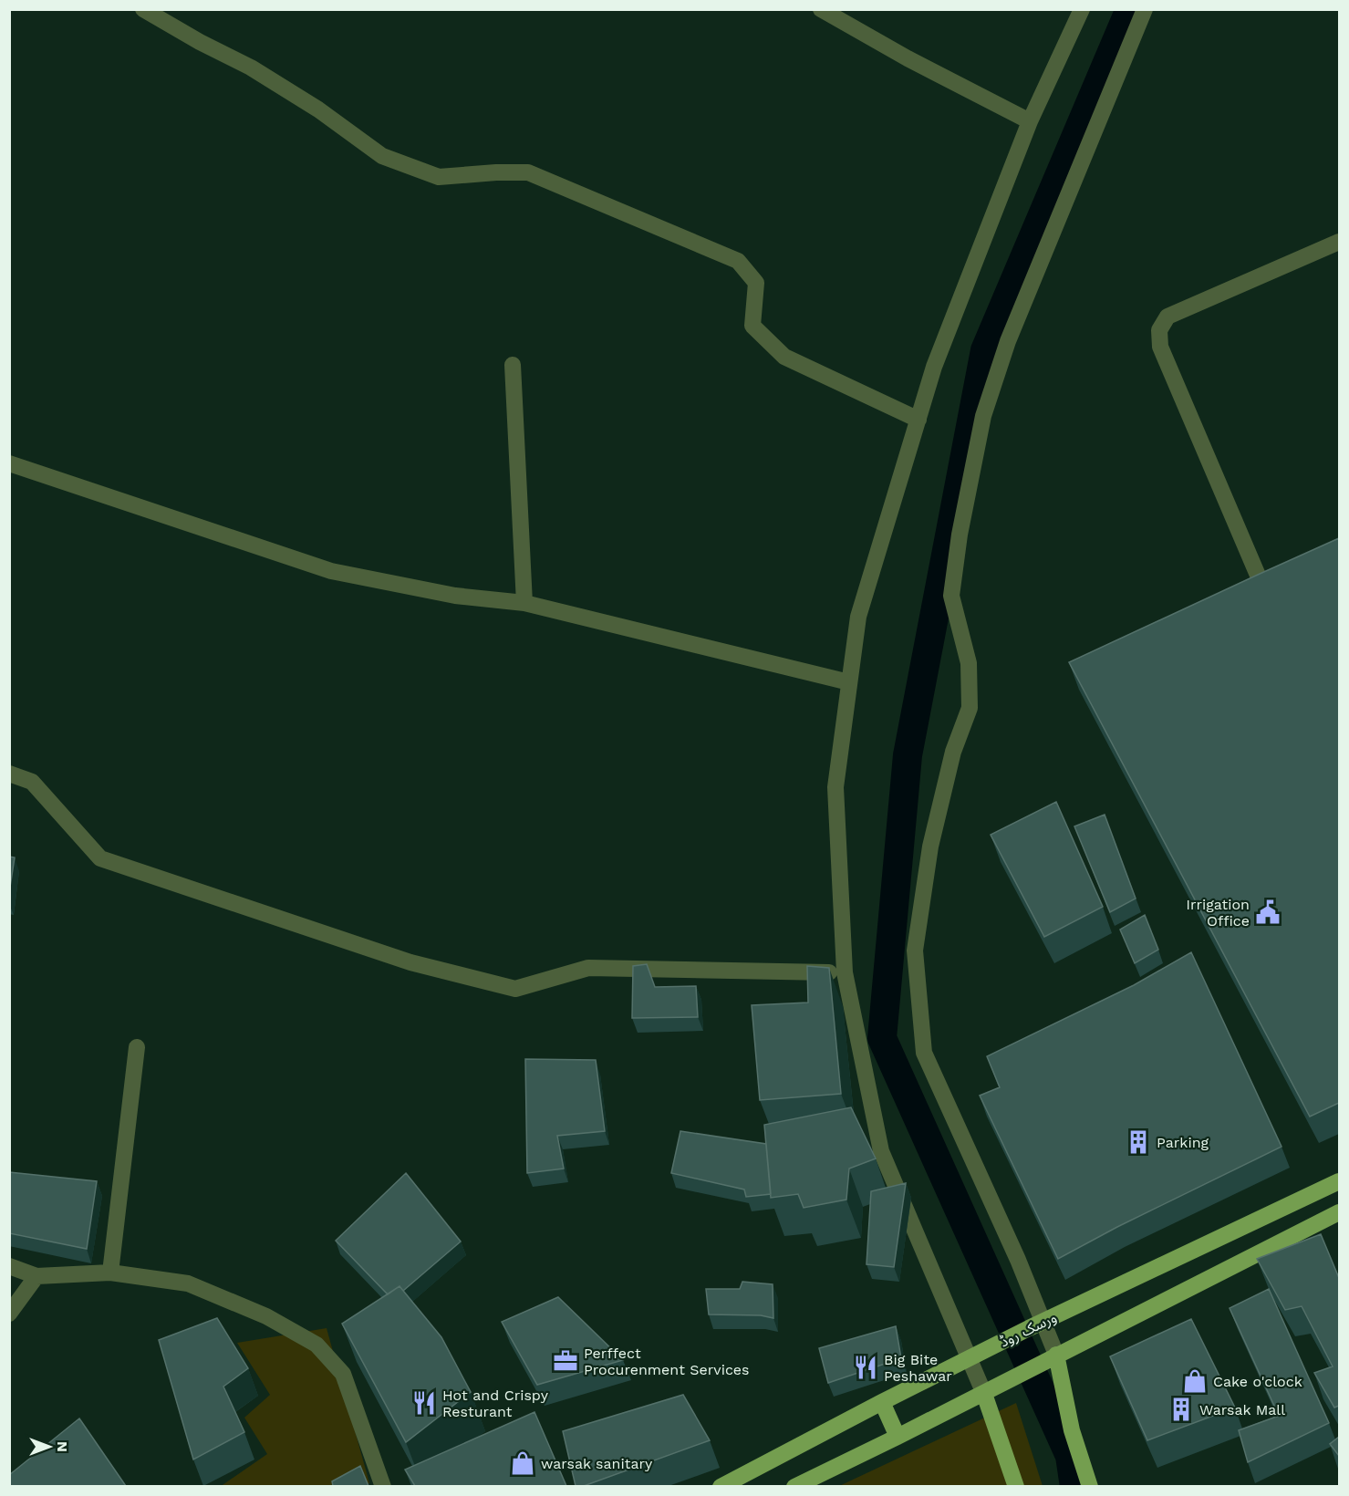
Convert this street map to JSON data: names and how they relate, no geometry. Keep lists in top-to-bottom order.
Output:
{
  "streets": {
    "main road": ["ورسک روڈ"]
  },
  "places": {
    "public building": ["Irrigation Office"],
    "building": ["Parking", "Warsak Mall"],
    "office": ["Perffect Procurenment Services"],
    "restaurant": ["Big Bite Peshawar", "Hot and Crispy Resturant"],
    "shop": ["Cake o'clock", "warsak sanitary"]
  },
  "north": "right"
}
